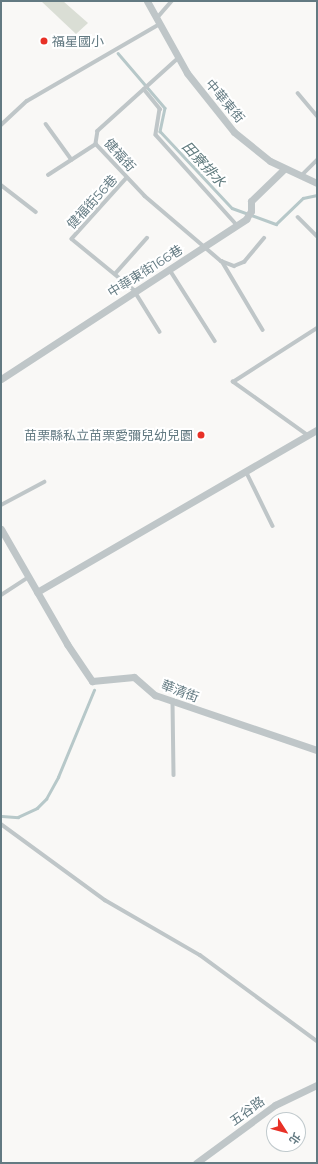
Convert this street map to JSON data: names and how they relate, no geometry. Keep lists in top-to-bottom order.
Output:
{
  "streets": {
    "street": [
      "中華東街",
      "中華東街166巷",
      "華清街",
      "五谷路"
    ],
    "lane": ["健福街", "健福街56巷"]
  },
  "crossings": [
    ["中華東街", "健福街"],
    ["中華東街", "中華東街166巷"],
    ["健福街", "健福街56巷"],
    ["健福街", "中華東街166巷"]
  ],
  "water": ["田寮排水"],
  "places": ["福星國小", "苗栗縣私立苗栗愛彌兒幼兒園"],
  "north": "bottom right"
}
